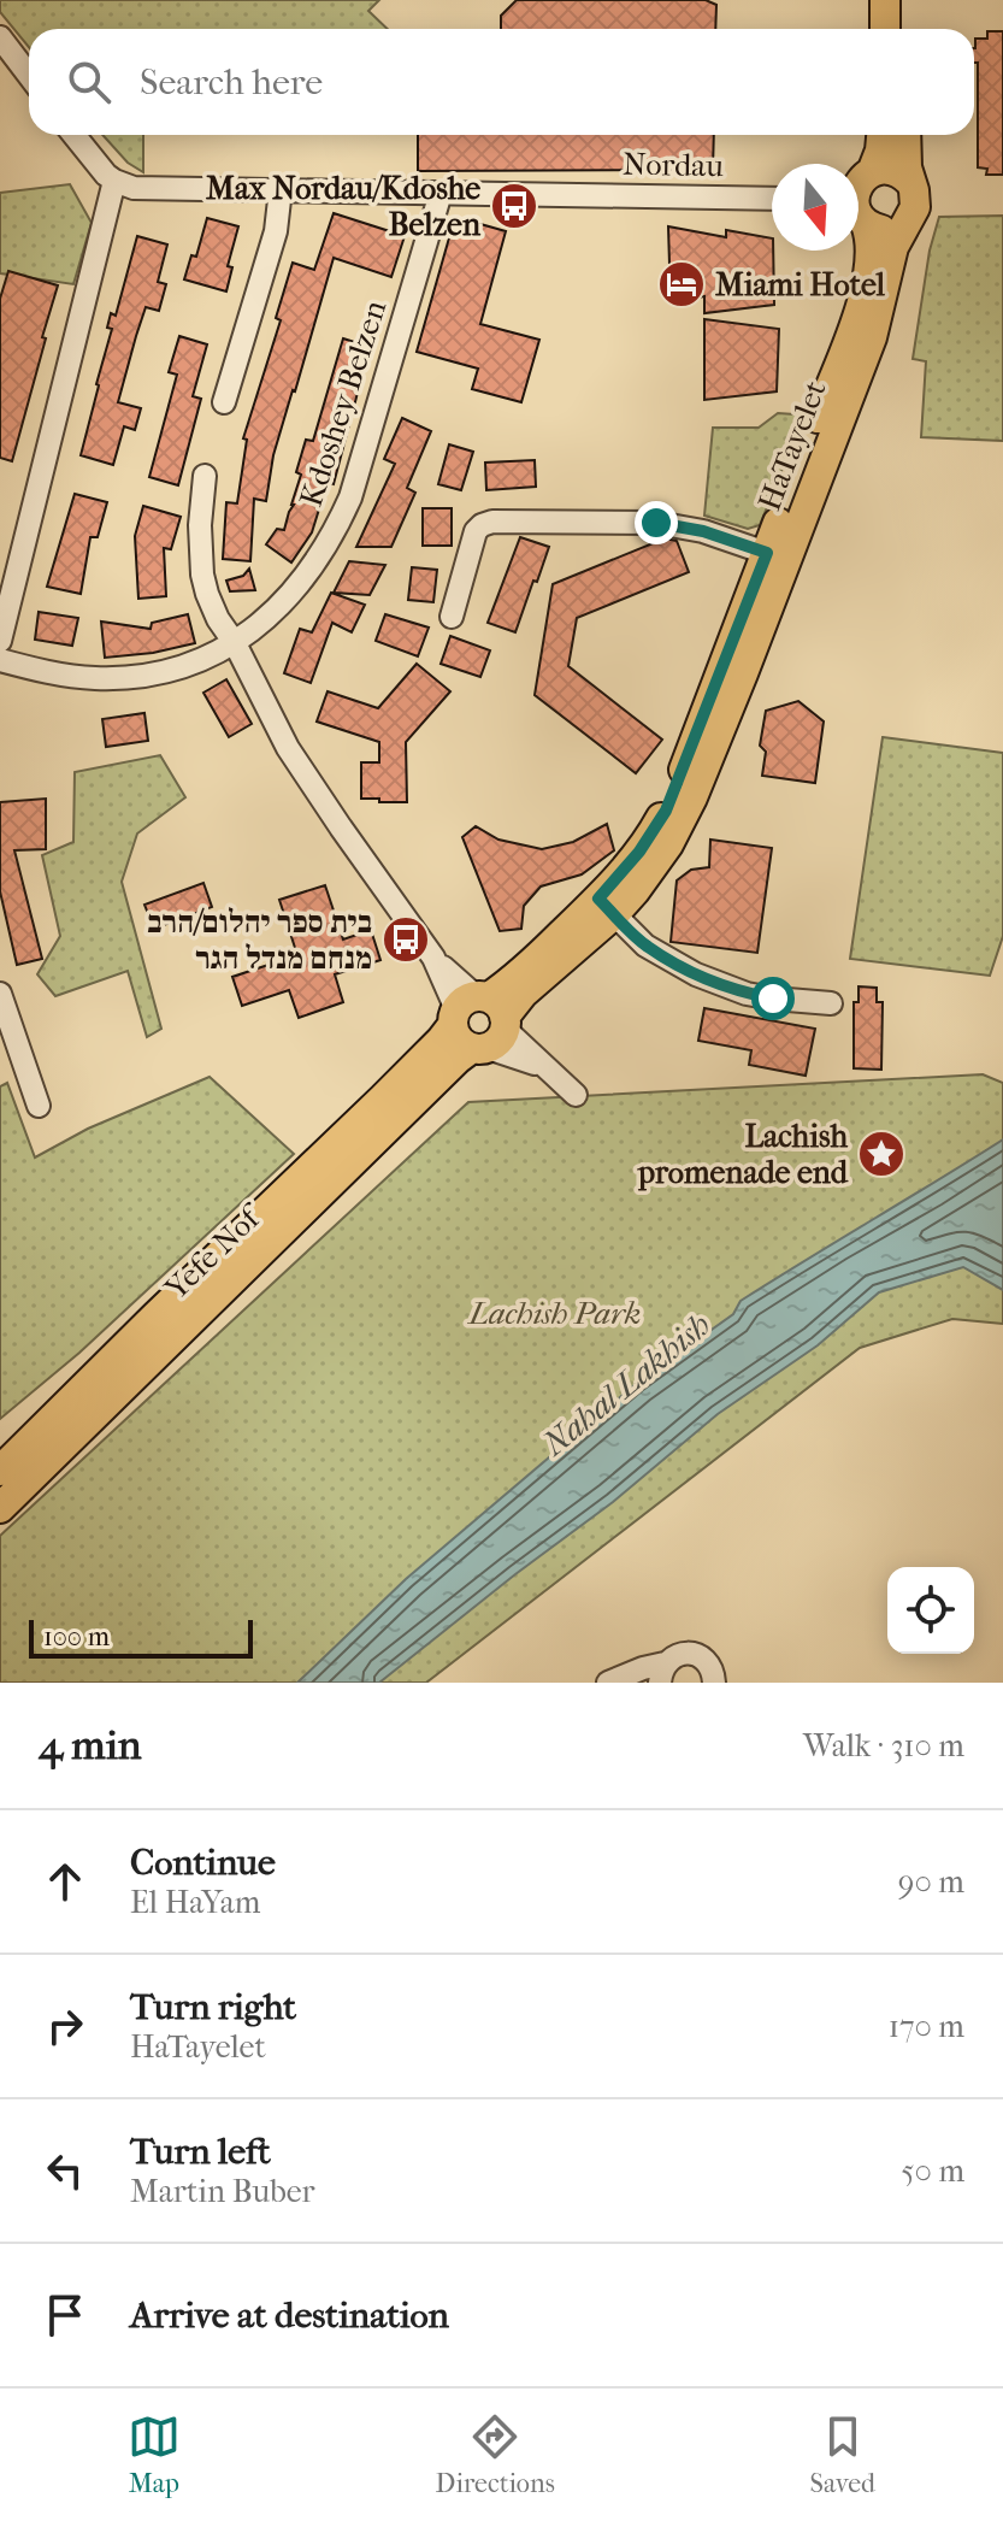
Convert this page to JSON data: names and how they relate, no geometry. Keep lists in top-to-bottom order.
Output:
{
  "streets": {
    "main road": ["HaTayelet", "Yefe Nof"],
    "street": ["Nordau", "Kdoshey Belzen"]
  },
  "crossings": [
    ["Nordau", "Kdoshey Belzen"],
    ["HaTayelet", "Yefe Nof"]
  ],
  "water": ["Nahal Lakhish"],
  "parks": ["Lachish Park"],
  "places": {
    "bus stop": ["Max Nordau/Kdoshe Belzen", "בית ספר יהלום/הרב מנחם מנדל הגר"],
    "hotel": ["Miami Hotel"],
    "place": ["Lachish promenade end"]
  },
  "scale_bar": "100 m",
  "north": "bottom",
  "page": {
    "search": "Search here",
    "scale": "100 m",
    "heading": ["4 min", "Walk · 310 m"],
    "list": [
      ["Continue", "El HaYam", "90 m"],
      ["Turn right", "HaTayelet", "170 m"],
      ["Turn left", "Martin Buber", "50 m"],
      "Arrive at destination"
    ],
    "nav": ["Map", "Directions", "Saved"]
  }
}
